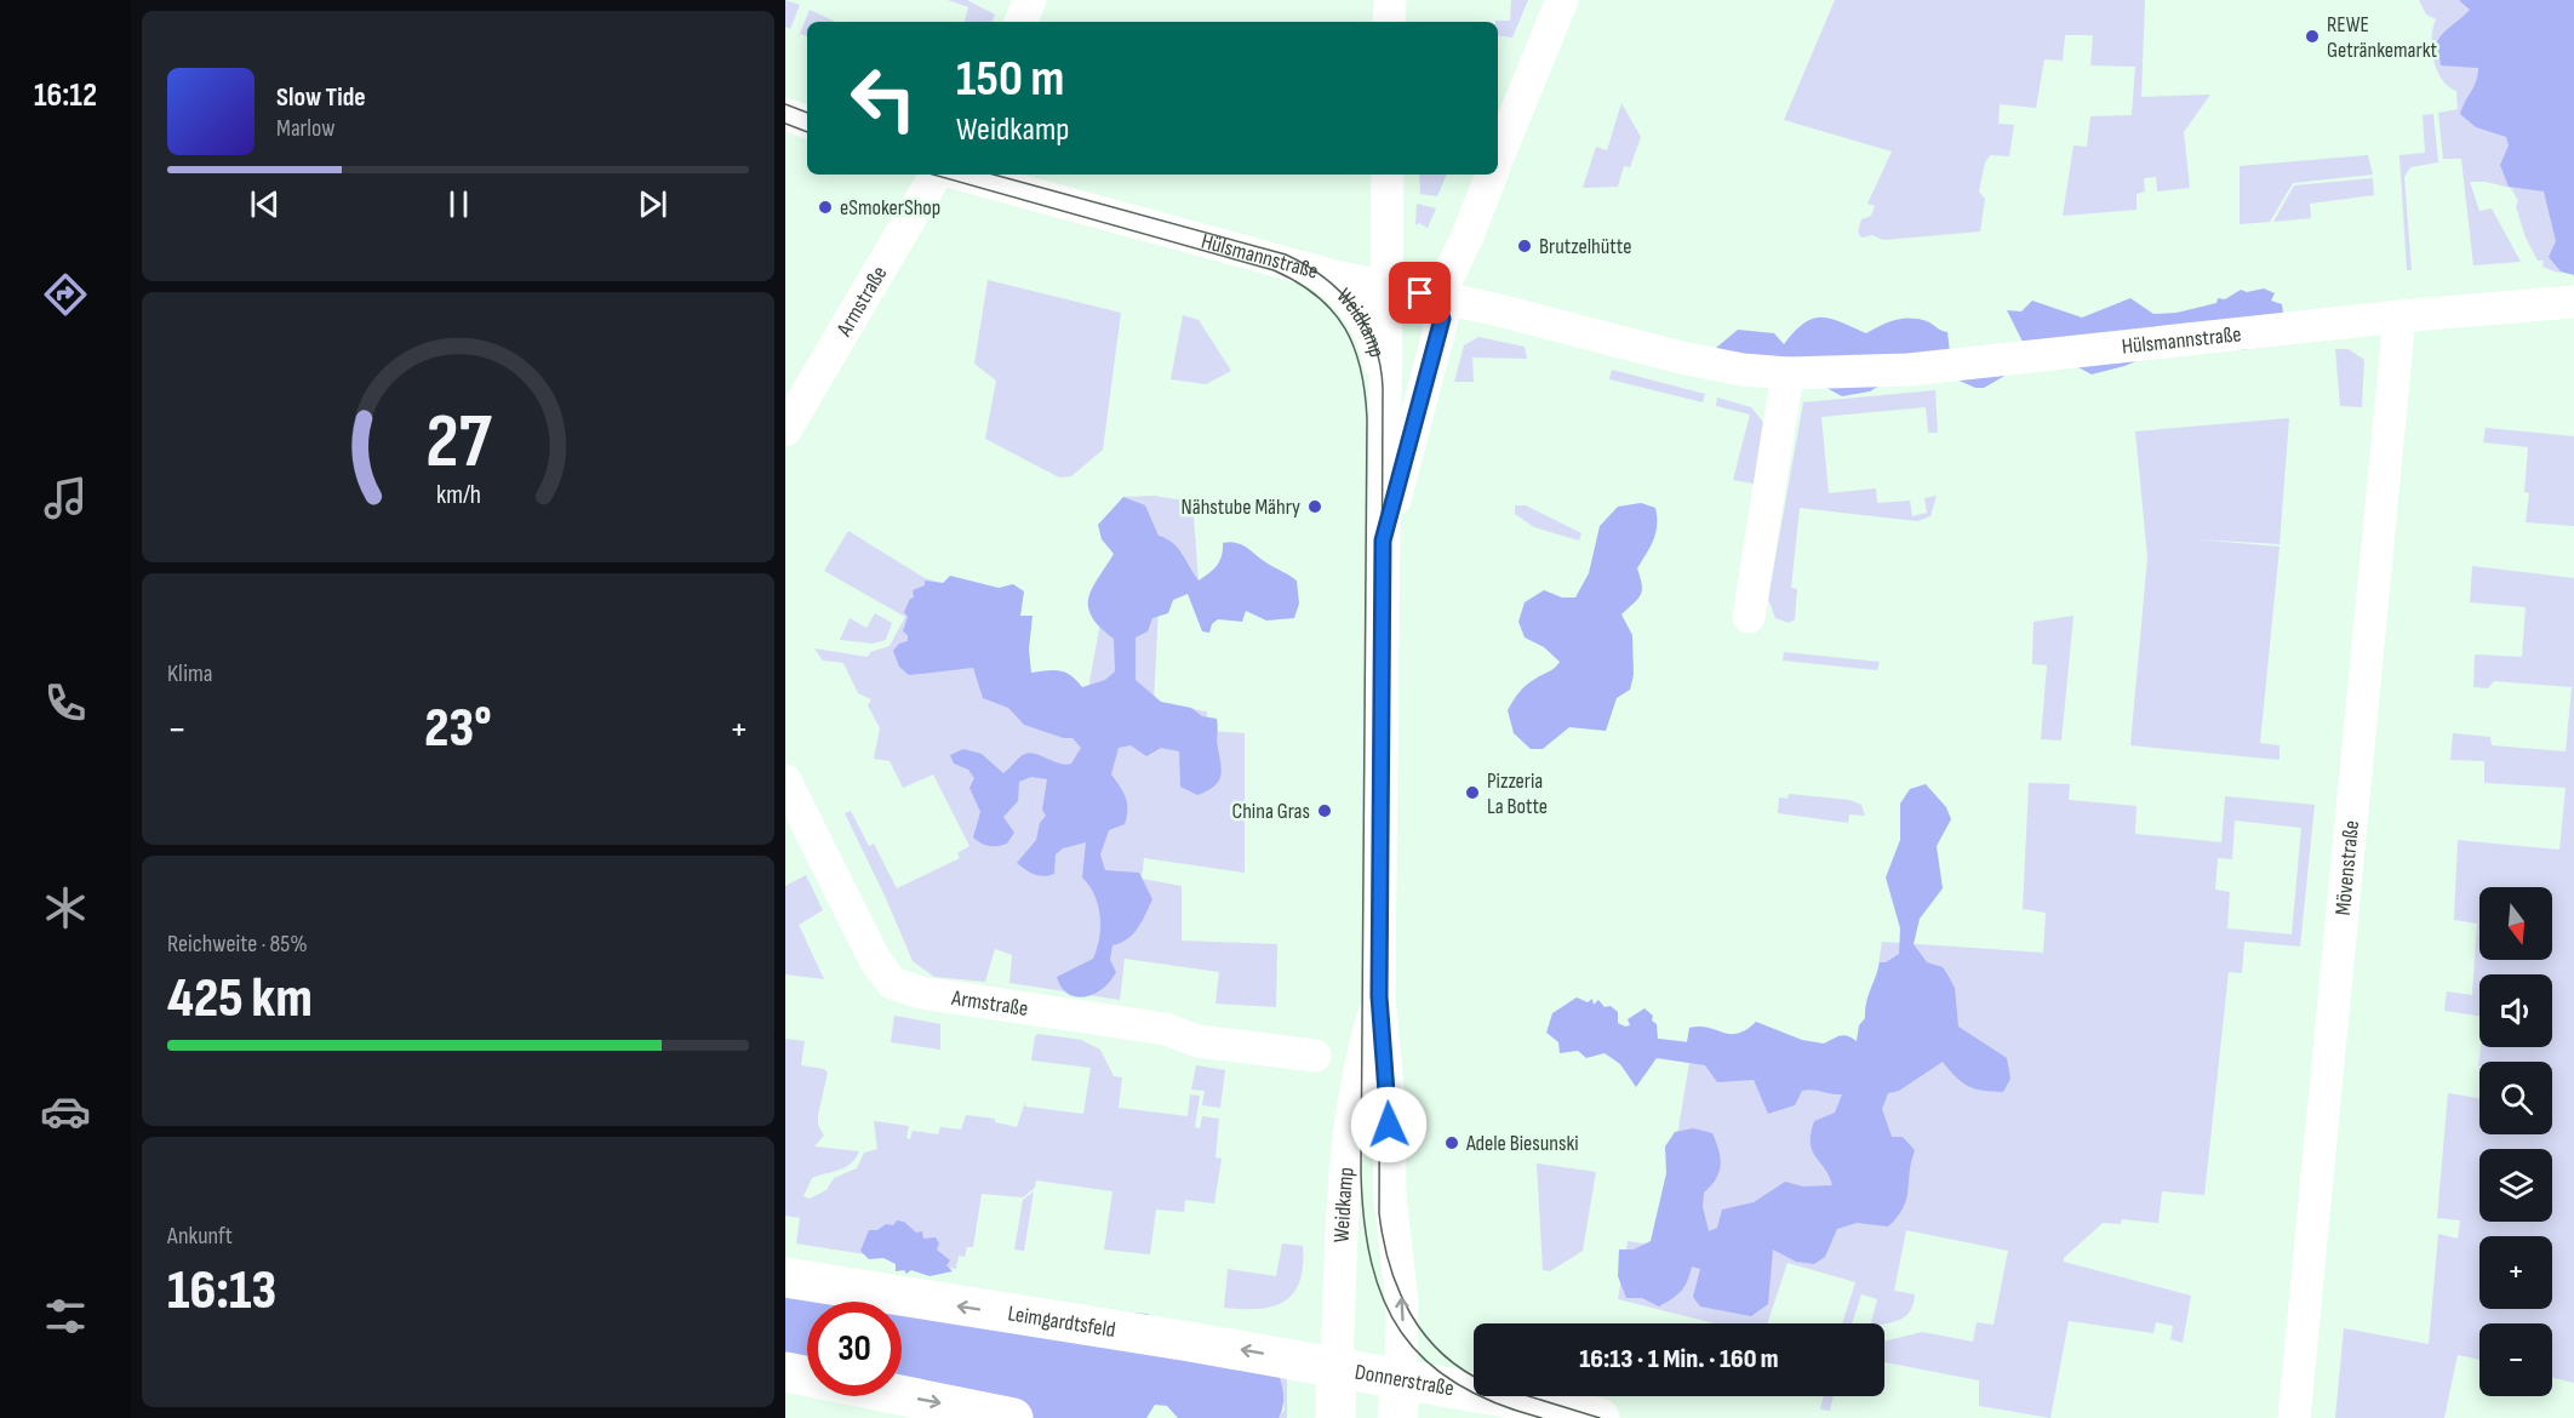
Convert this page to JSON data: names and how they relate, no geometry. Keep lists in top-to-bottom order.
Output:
{
  "streets": {
    "main road": ["Weidkamp", "Leimgardtsfeld", "Donnerstraße"],
    "street": ["Hülsmannstraße", "Armstraße", "Mövenstraße"]
  },
  "crossings": [
    ["Hülsmannstraße", "Weidkamp"],
    ["Hülsmannstraße", "Mövenstraße"],
    ["Weidkamp", "Leimgardtsfeld"],
    ["Weidkamp", "Donnerstraße"],
    ["Leimgardtsfeld", "Donnerstraße"]
  ],
  "places": [
    "REWE Getränkemarkt",
    "eSmokerShop",
    "Brutzelhütte",
    "Nähstube Mähry",
    "Pizzeria La Botte",
    "China Gras",
    "Adele Biesunski"
  ],
  "north": "bottom",
  "page": {
    "tabs": "16:12",
    "turn": ["150 m", "Weidkamp"],
    "song": ["Slow Tide", "Marlow"],
    "tile": [
      "Klima",
      ["Reichweite · 85%", "425 km"],
      ["Ankunft", "16:13"]
    ],
    "heat": ["−", "23°", "+"],
    "map_buttons": ["+", "−"],
    "limit": "30",
    "trip": "16:13 · 1 Min. · 160 m",
    "gauge": ["27", "km/h"]
  }
}
